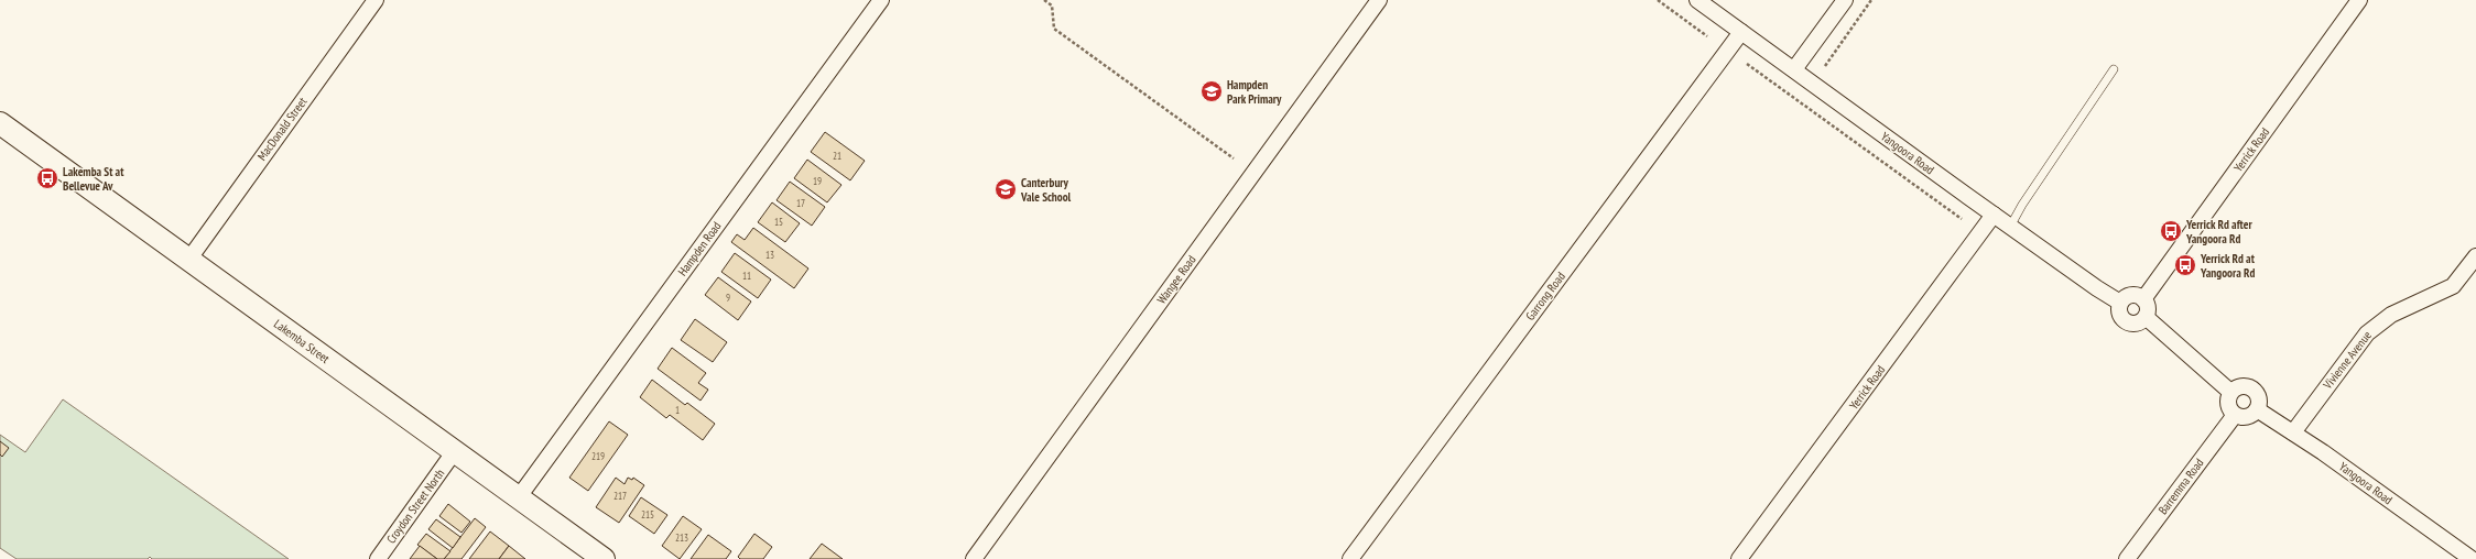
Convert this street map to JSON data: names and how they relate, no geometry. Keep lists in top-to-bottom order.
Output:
{
  "streets": {
    "main road": ["Lakemba Street"],
    "street": [
      "MacDonald Street",
      "Yerrick Road",
      "Yangoora Road",
      "Hampden Road",
      "Wangee Road",
      "Garrong Road",
      "Vivienne Avenue",
      "Barremma Road",
      "Croydon Street North"
    ]
  },
  "crossings": [
    ["MacDonald Street", "Lakemba Street"],
    ["Yerrick Road", "Yangoora Road"],
    ["Yangoora Road", "Garrong Road"],
    ["Yangoora Road", "Vivienne Avenue"],
    ["Yangoora Road", "Barremma Road"],
    ["Hampden Road", "Lakemba Street"],
    ["Lakemba Street", "Croydon Street North"]
  ],
  "places": {
    "school or university": ["Hampden Park Primary", "Canterbury Vale School"],
    "bus stop": ["Lakemba St at Bellevue Av", "Yerrick Rd after Yangoora Rd", "Yerrick Rd at Yangoora Rd"]
  },
  "house_numbers": [
    "21",
    "19",
    "17",
    "15",
    "13",
    "11",
    "9",
    "1",
    "219",
    "217",
    "215",
    "213"
  ]
}
